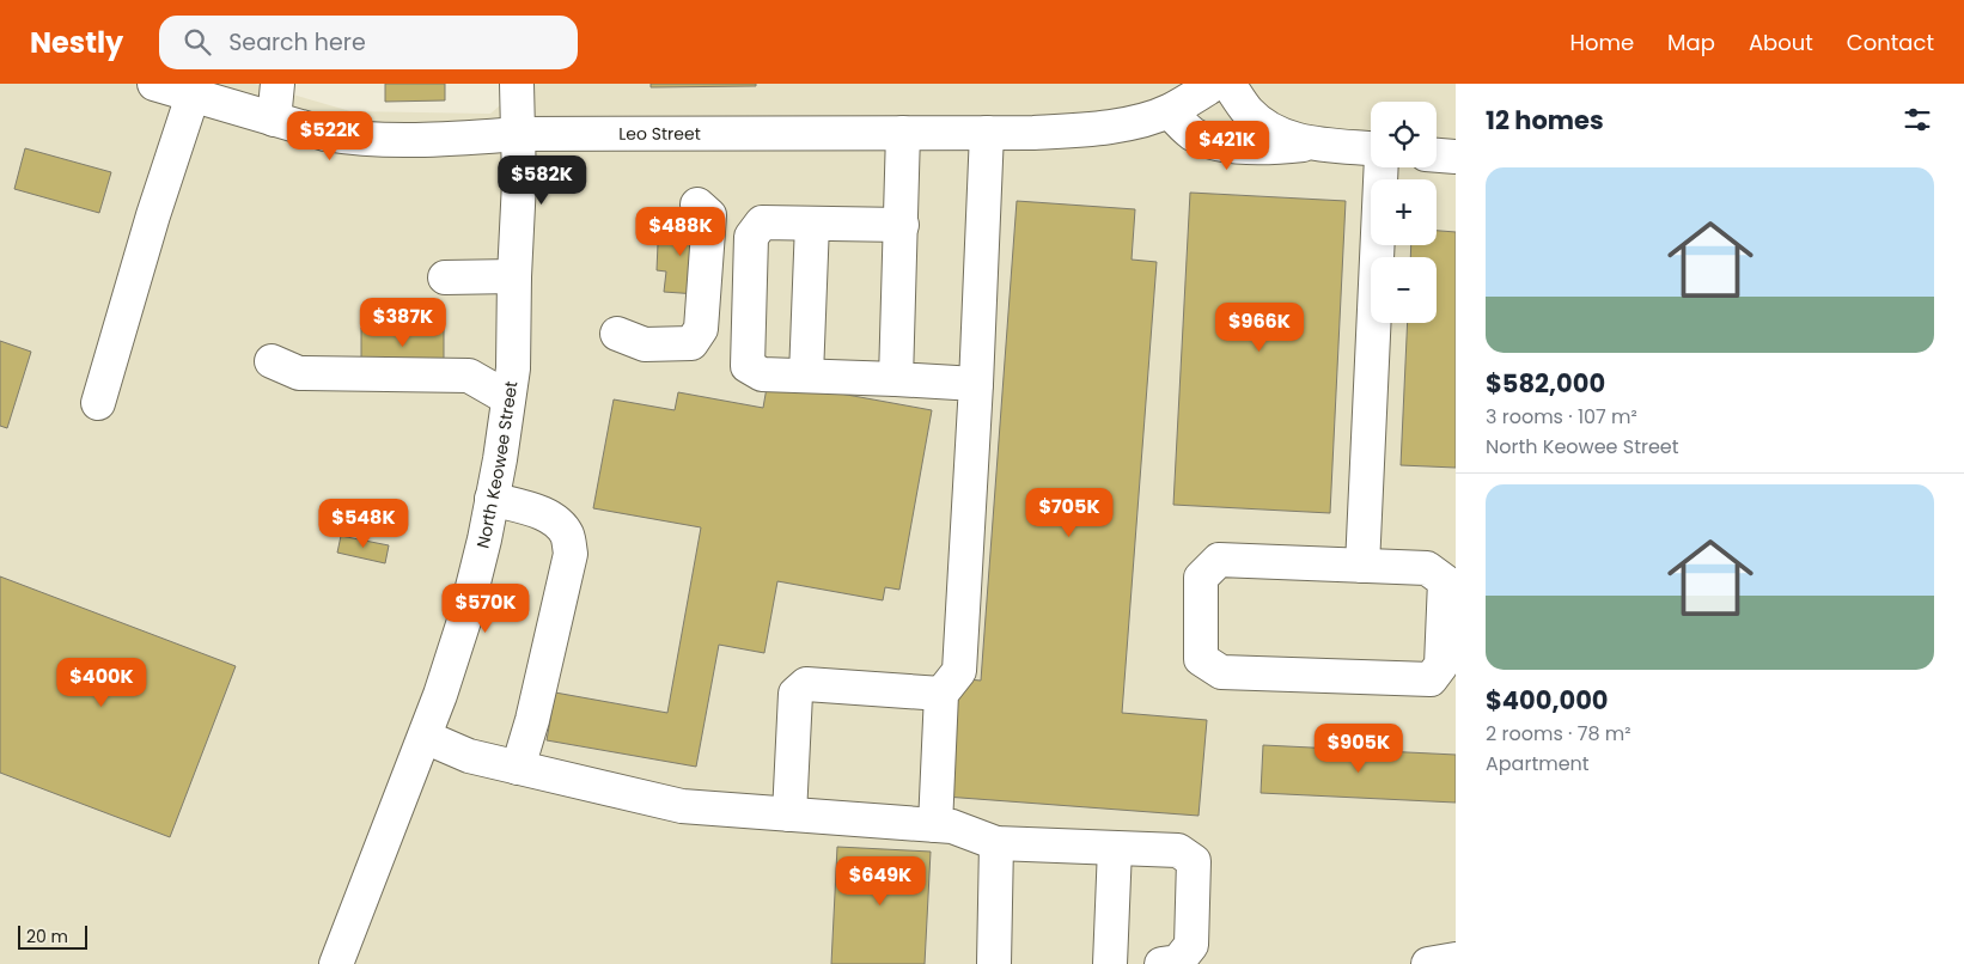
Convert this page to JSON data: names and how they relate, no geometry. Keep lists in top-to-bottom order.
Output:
{
  "streets": {
    "street": ["Leo Street", "North Keowee Street"]
  },
  "crossings": [
    ["Leo Street", "North Keowee Street"]
  ],
  "scale_bar": "20 m",
  "page": {
    "header": "Nestly",
    "search": "Search here",
    "nav": [
      "Home",
      "Map",
      "About",
      "Contact"
    ],
    "heading": "12 homes",
    "map_buttons": ["+", "−"],
    "price": [
      "$522K",
      "$421K",
      "$582K",
      "$488K",
      "$387K",
      "$966K",
      "$705K",
      "$548K",
      "$570K",
      "$400K",
      "$905K",
      "$649K"
    ],
    "list": [
      {
        "name": "$582,000",
        "note": "3 rooms · 107 m² · North Keowee Street"
      },
      {
        "name": "$400,000",
        "note": "2 rooms · 78 m² · Apartment"
      }
    ],
    "scale": "20 m"
  }
}
